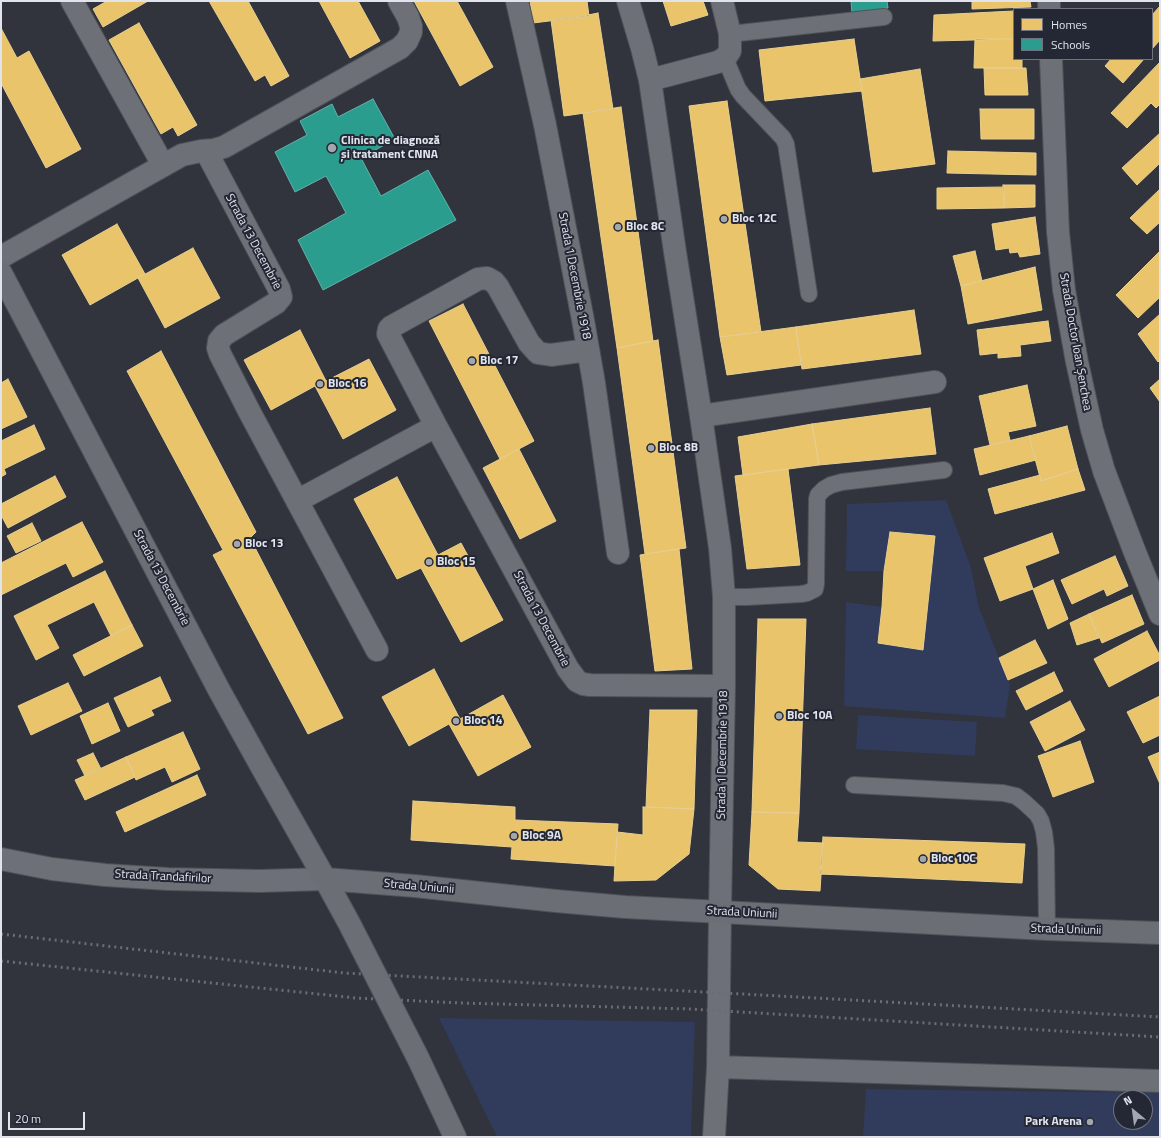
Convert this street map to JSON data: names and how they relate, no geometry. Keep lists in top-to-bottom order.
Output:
{
  "streets": {
    "main road": ["Strada 13 Decembrie", "Strada Uniunii"],
    "street": ["Strada 1 Decembrie 1918", "Strada Doctor Ioan Șenchea", "Strada Trandafirilor"]
  },
  "crossings": [
    ["Strada 13 Decembrie", "Strada 1 Decembrie 1918"],
    ["Strada 13 Decembrie", "Strada Trandafirilor"],
    ["Strada 13 Decembrie", "Strada Uniunii"],
    ["Strada 1 Decembrie 1918", "Strada Uniunii"],
    ["Strada Trandafirilor", "Strada Uniunii"]
  ],
  "places": [
    "Clinica de diagnoză și tratament CNNA",
    "Bloc 12C",
    "Bloc 8C",
    "Bloc 17",
    "Bloc 16",
    "Bloc 8B",
    "Bloc 13",
    "Bloc 15",
    "Bloc 10A",
    "Bloc 14",
    "Bloc 9A",
    "Bloc 10C",
    "Park Arena"
  ],
  "legend": ["Homes", "Schools"],
  "scale_bar": "20 m",
  "north": "top left"
}
